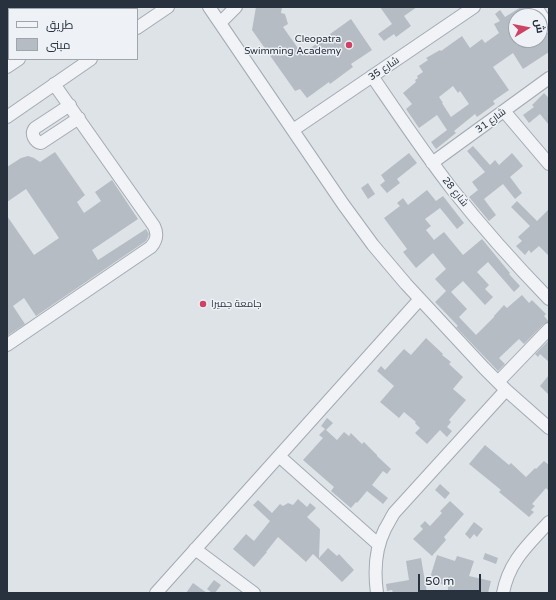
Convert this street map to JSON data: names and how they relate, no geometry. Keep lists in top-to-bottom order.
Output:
{
  "streets": {
    "street": ["شارع 35", "شارع 31", "شارع 28"]
  },
  "crossings": [
    ["شارع 35", "شارع 28"],
    ["شارع 31", "شارع 28"]
  ],
  "places": ["Cleopatra Swimming Academy", "جامعة جميرا"],
  "legend": ["طريق", "مبنى"],
  "scale_bar": "50 m",
  "north": "right"
}
